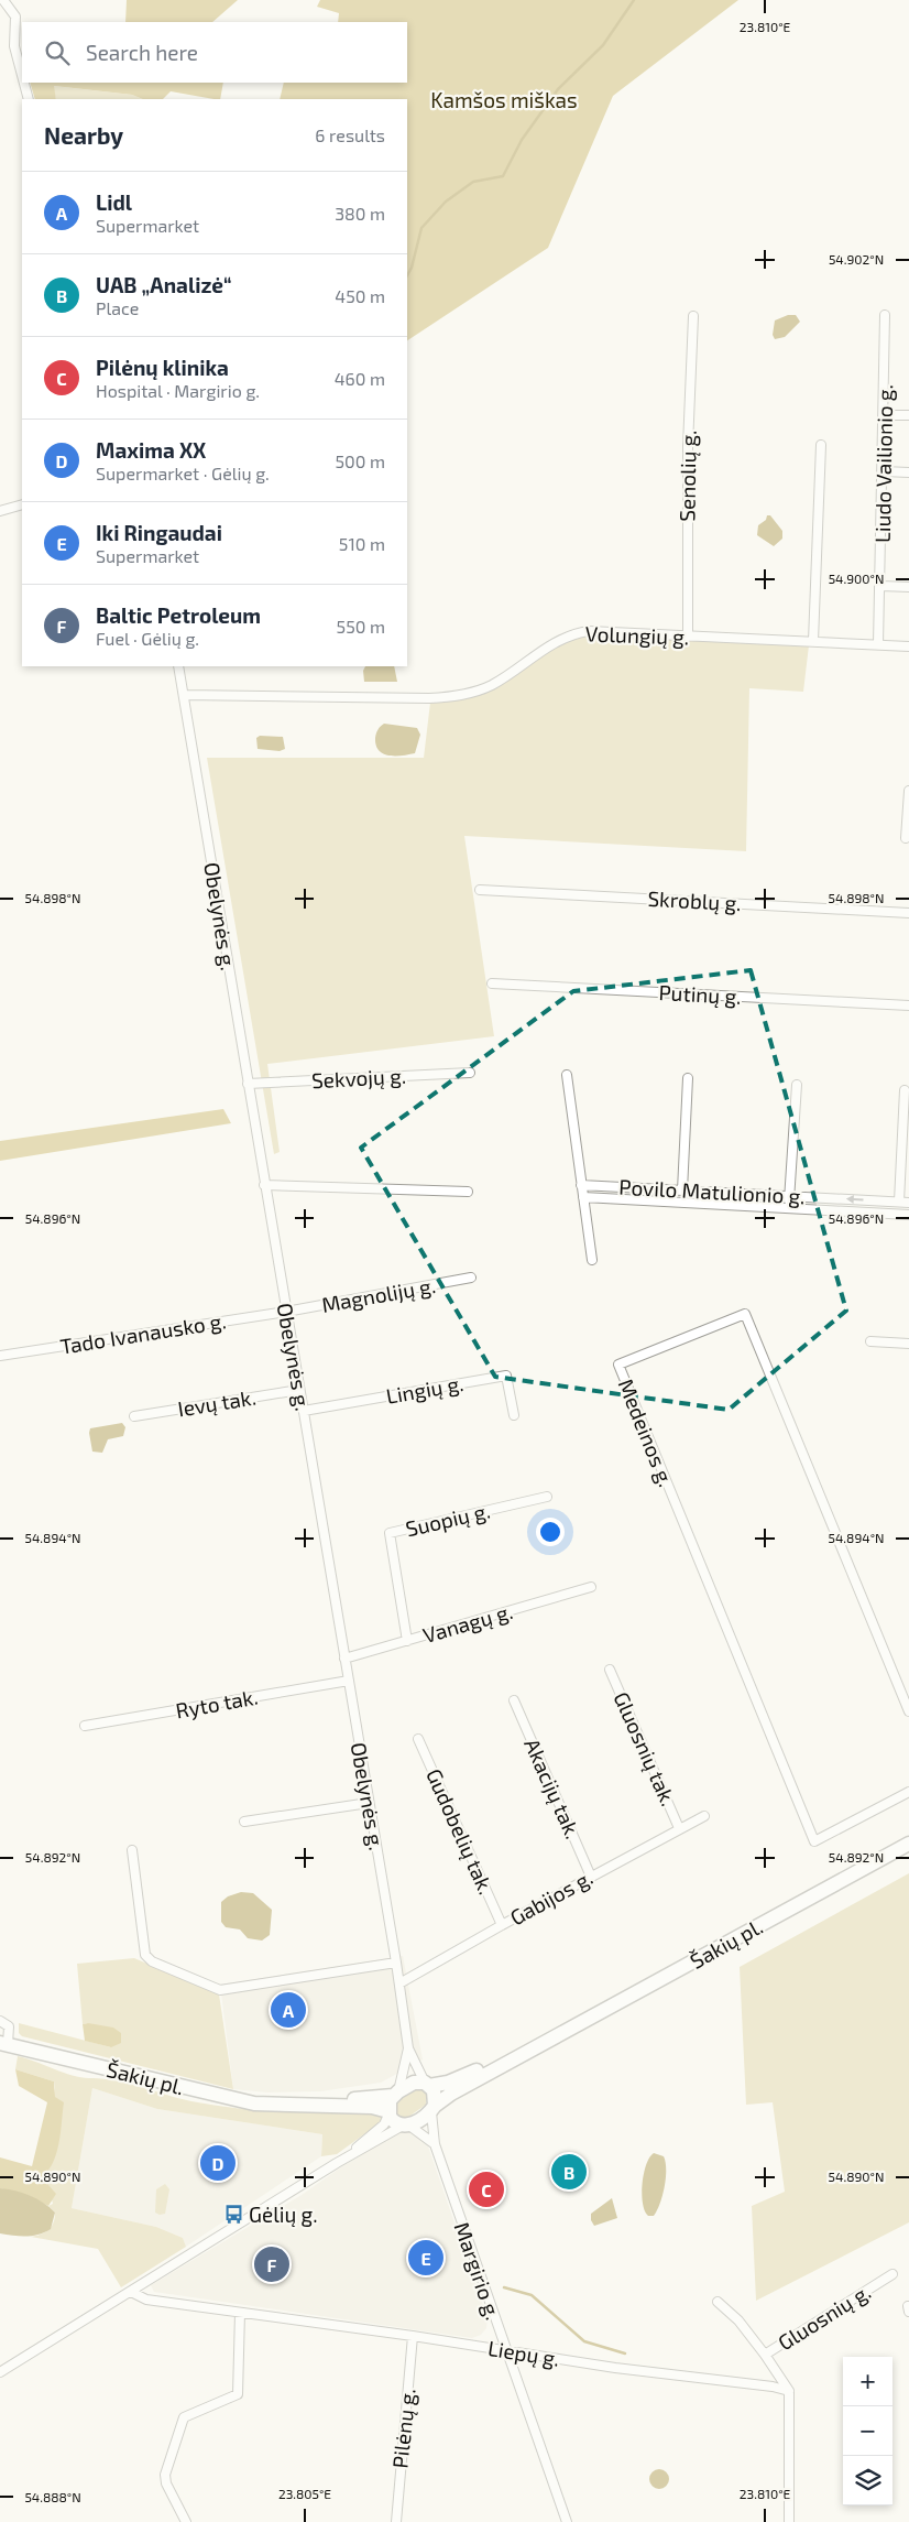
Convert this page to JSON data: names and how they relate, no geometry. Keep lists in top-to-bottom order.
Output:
{
  "streets": {
    "main road": ["Šakių pl."],
    "street": [
      "Liudo Vailionio g.",
      "Senolių g.",
      "Volungių g.",
      "Skroblų g.",
      "Obelynės g.",
      "Putinų g.",
      "Sekvojų g.",
      "Povilo Matulionio g.",
      "Magnolijų g.",
      "Tado Ivanausko g.",
      "Lingių g.",
      "Ievų tak.",
      "Medeinos g.",
      "Suopių g.",
      "Vanagų g.",
      "Ryto tak.",
      "Gluosnių tak.",
      "Akacijų tak.",
      "Gudobelių tak.",
      "Gabijos g.",
      "Margirio g.",
      "Gluosnių g.",
      "Liepų g.",
      "Pilėnų g."
    ]
  },
  "crossings": [
    ["Liudo Vailionio g.", "Volungių g."],
    ["Senolių g.", "Volungių g."],
    ["Volungių g.", "Obelynės g."],
    ["Obelynės g.", "Sekvojų g."],
    ["Obelynės g.", "Magnolijų g."],
    ["Obelynės g.", "Tado Ivanausko g."],
    ["Obelynės g.", "Lingių g."],
    ["Obelynės g.", "Ievų tak."],
    ["Obelynės g.", "Vanagų g."],
    ["Obelynės g.", "Ryto tak."],
    ["Obelynės g.", "Gabijos g."],
    ["Obelynės g.", "Šakių pl."],
    ["Obelynės g.", "Margirio g."],
    ["Magnolijų g.", "Tado Ivanausko g."],
    ["Suopių g.", "Vanagų g."],
    ["Gluosnių tak.", "Gabijos g."],
    ["Akacijų tak.", "Gabijos g."],
    ["Gudobelių tak.", "Gabijos g."],
    ["Šakių pl.", "Margirio g."],
    ["Margirio g.", "Liepų g."],
    ["Gluosnių g.", "Liepų g."],
    ["Liepų g.", "Pilėnų g."]
  ],
  "parks": ["Kamšos miškas"],
  "places": {
    "bus stop": ["Gėlių g."]
  },
  "page": {
    "search": "Search here",
    "heading": ["Nearby", "6 results"],
    "list": [
      {
        "mark": "A",
        "name": "Lidl",
        "note": "Supermarket",
        "value": "380 m"
      },
      {
        "mark": "B",
        "name": "UAB „Analizė“",
        "note": "Place",
        "value": "450 m"
      },
      {
        "mark": "C",
        "name": "Pilėnų klinika",
        "note": "Hospital · Margirio g.",
        "value": "460 m"
      },
      {
        "mark": "D",
        "name": "Maxima XX",
        "note": "Supermarket · Gėlių g.",
        "value": "500 m"
      },
      {
        "mark": "E",
        "name": "Iki Ringaudai",
        "note": "Supermarket",
        "value": "510 m"
      },
      {
        "mark": "F",
        "name": "Baltic Petroleum",
        "note": "Fuel · Gėlių g.",
        "value": "550 m"
      }
    ],
    "pins": [
      "A",
      "D",
      "B",
      "C",
      "E",
      "F"
    ],
    "map_buttons": ["+", "−"]
  },
  "coordinates": [
    "23.810°E",
    "54.902°N",
    "54.900°N",
    "54.898°N",
    "54.896°N",
    "54.894°N",
    "54.892°N",
    "54.890°N",
    "23.805°E",
    "54.888°N"
  ]
}
